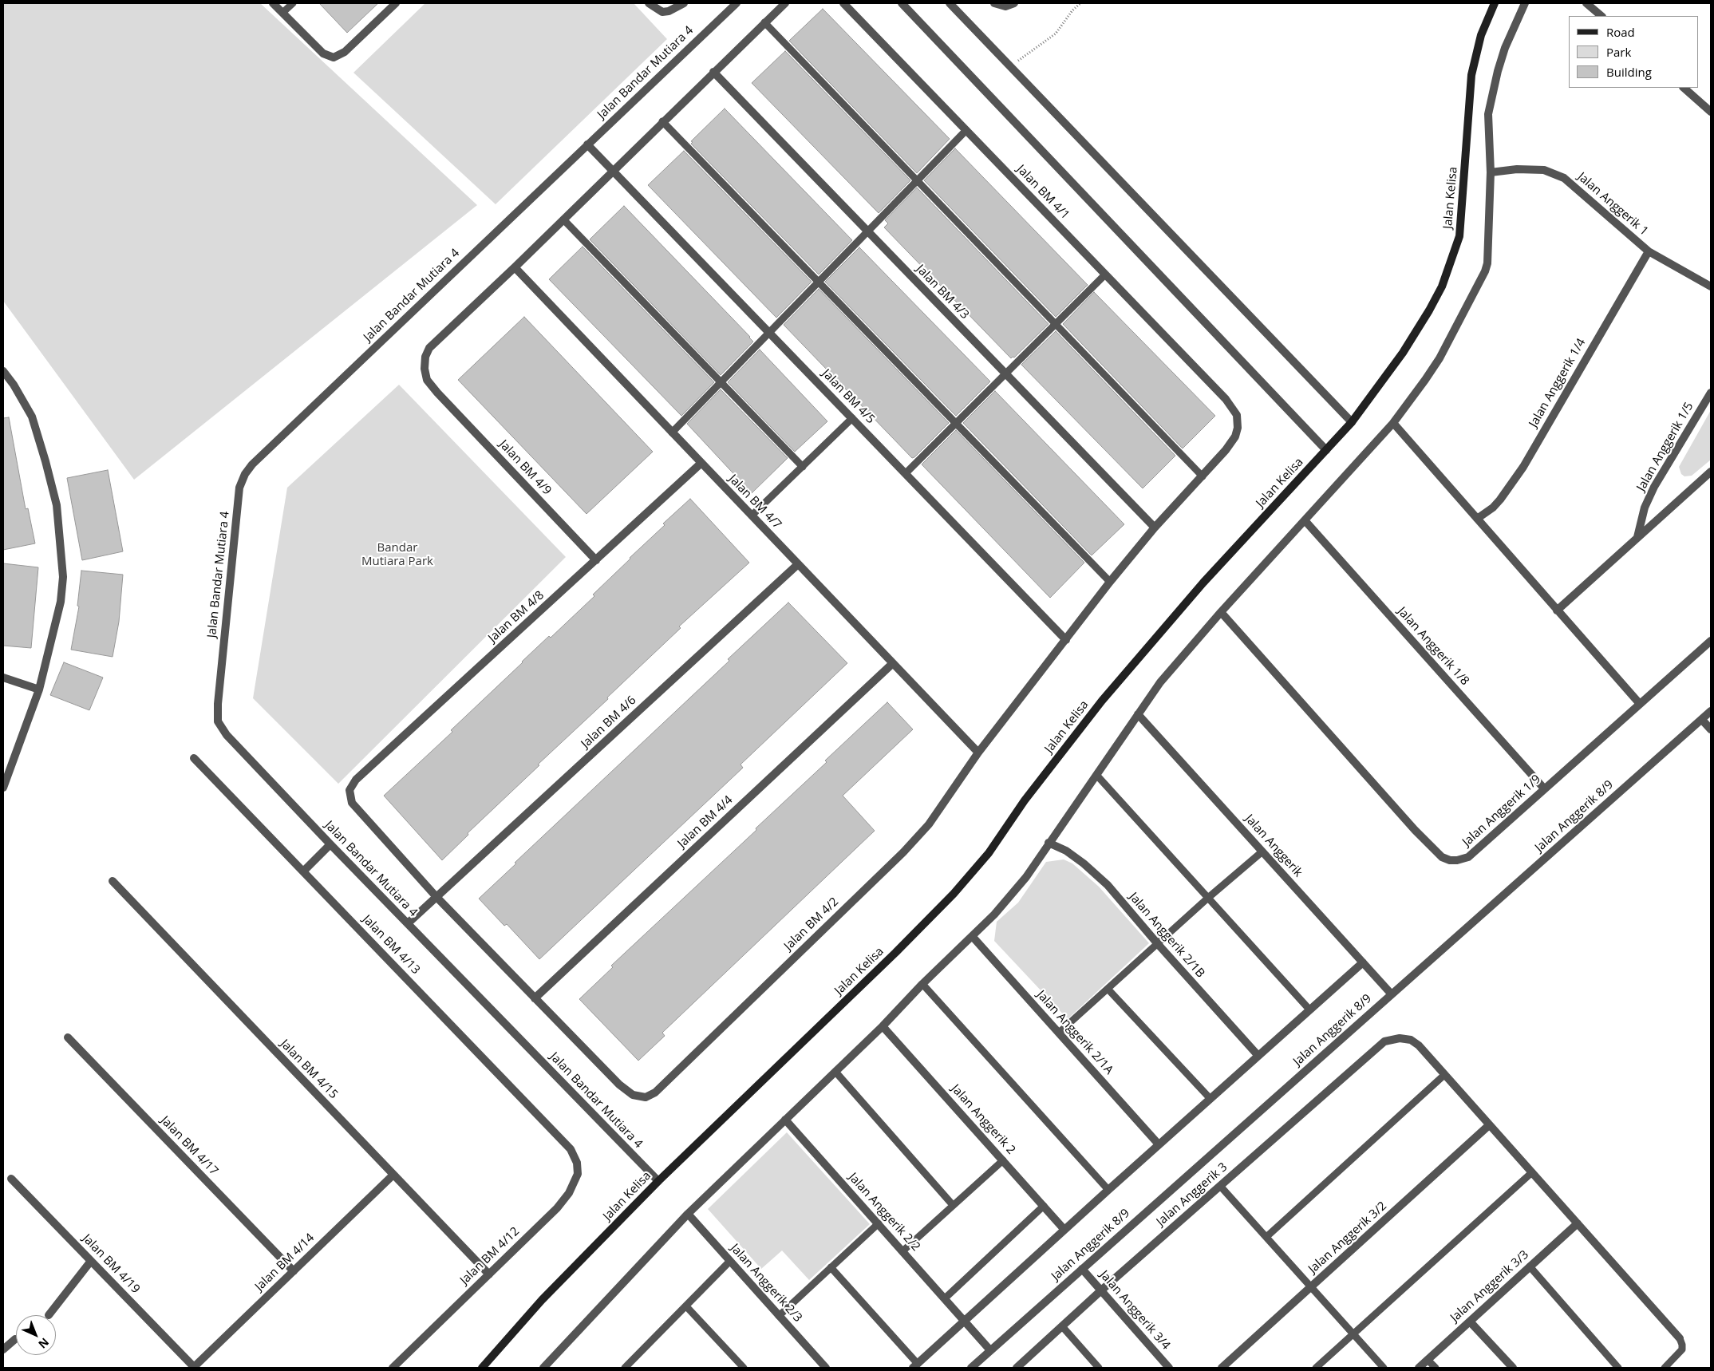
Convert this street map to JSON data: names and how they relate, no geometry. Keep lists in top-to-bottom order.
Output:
{
  "streets": {
    "main road": ["Jalan Kelisa"],
    "street": [
      "Jalan Bandar Mutiara 4",
      "Jalan BM 4/1",
      "Jalan Anggerik 1",
      "Jalan BM 4/3",
      "Jalan Anggerik 1/4",
      "Jalan BM 4/5",
      "Jalan Anggerik 1/5",
      "Jalan BM 4/9",
      "Jalan BM 4/7",
      "Jalan BM 4/8",
      "Jalan Anggerik 1/8",
      "Jalan BM 4/6",
      "Jalan Anggerik 1/9",
      "Jalan Anggerik 8/9",
      "Jalan BM 4/4",
      "Jalan Anggerik",
      "Jalan BM 4/2",
      "Jalan Anggerik 2/1B",
      "Jalan BM 4/13",
      "Jalan Anggerik 2/1A",
      "Jalan BM 4/15",
      "Jalan Anggerik 2",
      "Jalan BM 4/17",
      "Jalan Anggerik 3",
      "Jalan Anggerik 2/2",
      "Jalan Anggerik 3/2",
      "Jalan BM 4/12",
      "Jalan BM 4/14",
      "Jalan BM 4/19",
      "Jalan Anggerik 2/3",
      "Jalan Anggerik 3/3",
      "Jalan Anggerik 3/4"
    ]
  },
  "crossings": [
    ["Jalan Bandar Mutiara 4", "Jalan Kelisa"],
    ["Jalan Bandar Mutiara 4", "Jalan BM 4/5"],
    ["Jalan Bandar Mutiara 4", "Jalan BM 4/6"],
    ["Jalan BM 4/1", "Jalan BM 4/3"],
    ["Jalan BM 4/1", "Jalan BM 4/2"],
    ["Jalan Anggerik 1", "Jalan Anggerik 1/4"],
    ["Jalan BM 4/3", "Jalan BM 4/9"],
    ["Jalan BM 4/5", "Jalan BM 4/9"],
    ["Jalan BM 4/5", "Jalan BM 4/2"],
    ["Jalan BM 4/9", "Jalan BM 4/7"],
    ["Jalan BM 4/9", "Jalan BM 4/8"],
    ["Jalan BM 4/7", "Jalan BM 4/8"],
    ["Jalan BM 4/7", "Jalan BM 4/6"],
    ["Jalan BM 4/7", "Jalan BM 4/4"],
    ["Jalan BM 4/7", "Jalan BM 4/2"],
    ["Jalan BM 4/8", "Jalan BM 4/6"],
    ["Jalan Anggerik 1/8", "Jalan Anggerik 1/9"],
    ["Jalan Anggerik 8/9", "Jalan Anggerik"],
    ["Jalan Anggerik 8/9", "Jalan Anggerik 2/2"],
    ["Jalan Anggerik 8/9", "Jalan Anggerik 3/4"],
    ["Jalan BM 4/4", "Jalan BM 4/2"],
    ["Jalan BM 4/13", "Jalan BM 4/12"],
    ["Jalan BM 4/15", "Jalan BM 4/12"],
    ["Jalan BM 4/15", "Jalan BM 4/14"],
    ["Jalan BM 4/17", "Jalan BM 4/14"],
    ["Jalan Anggerik 3", "Jalan Anggerik 3/4"],
    ["Jalan BM 4/14", "Jalan BM 4/19"]
  ],
  "parks": ["Bandar Mutiara Park"],
  "legend": ["Road", "Park", "Building"],
  "north": "bottom right"
}
